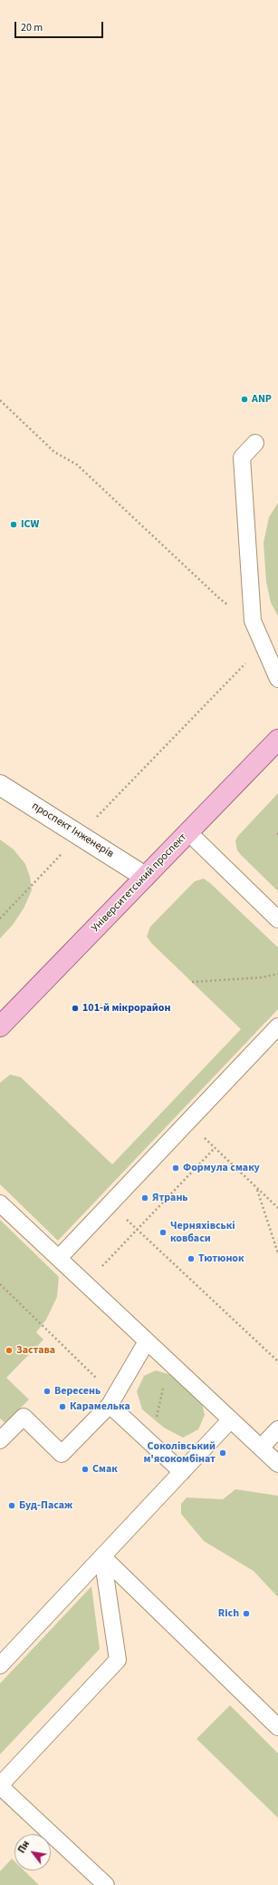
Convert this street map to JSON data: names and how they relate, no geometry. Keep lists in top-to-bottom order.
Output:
{
  "streets": {
    "main road": ["Університетський проспект"],
    "street": ["проспект Інженерів"]
  },
  "crossings": [
    ["проспект Інженерів", "Університетський проспект"]
  ],
  "places": [
    "ANP",
    "ICW",
    "101-й мікрорайон",
    "Формула смаку",
    "Ятрань",
    "Черняхівські ковбаси",
    "Тютюнок",
    "Застава",
    "Вересень",
    "Карамелька",
    "Соколівський м'ясокомбінат",
    "Смак",
    "Буд-Пасаж",
    "Rich"
  ],
  "scale_bar": "20 m",
  "north": "top left"
}
